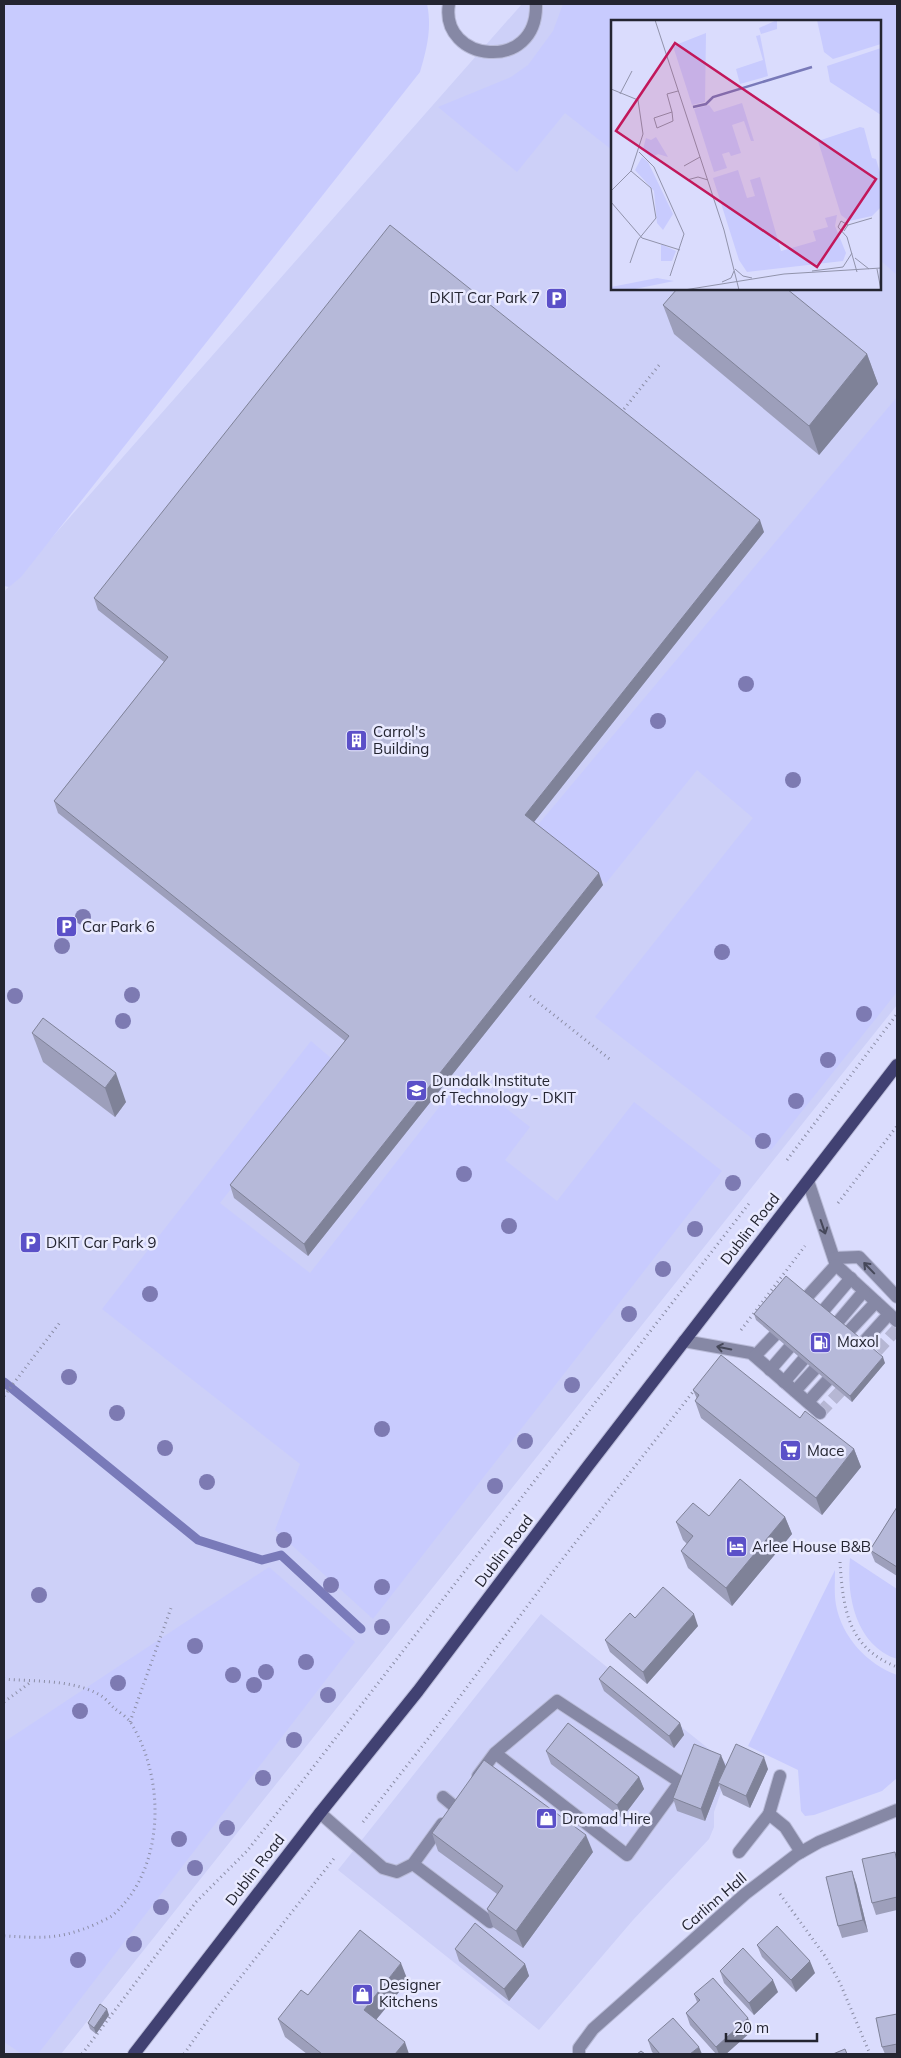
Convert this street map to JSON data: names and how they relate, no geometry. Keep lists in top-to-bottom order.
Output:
{
  "streets": {
    "main road": ["Dublin Road"],
    "street": ["Carlinn Hall"]
  },
  "places": {
    "parking": ["DKIT Car Park 7", "Car Park 6", "DKIT Car Park 9"],
    "building": ["Carrol's Building"],
    "school or university": ["Dundalk Institute of Technology - DKIT"],
    "fuel station": ["Maxol"],
    "supermarket": ["Mace"],
    "hotel": ["Arlee House B&B"],
    "shop": ["Dromad Hire", "Designer Kitchens"]
  },
  "scale_bar": "20 m"
}
